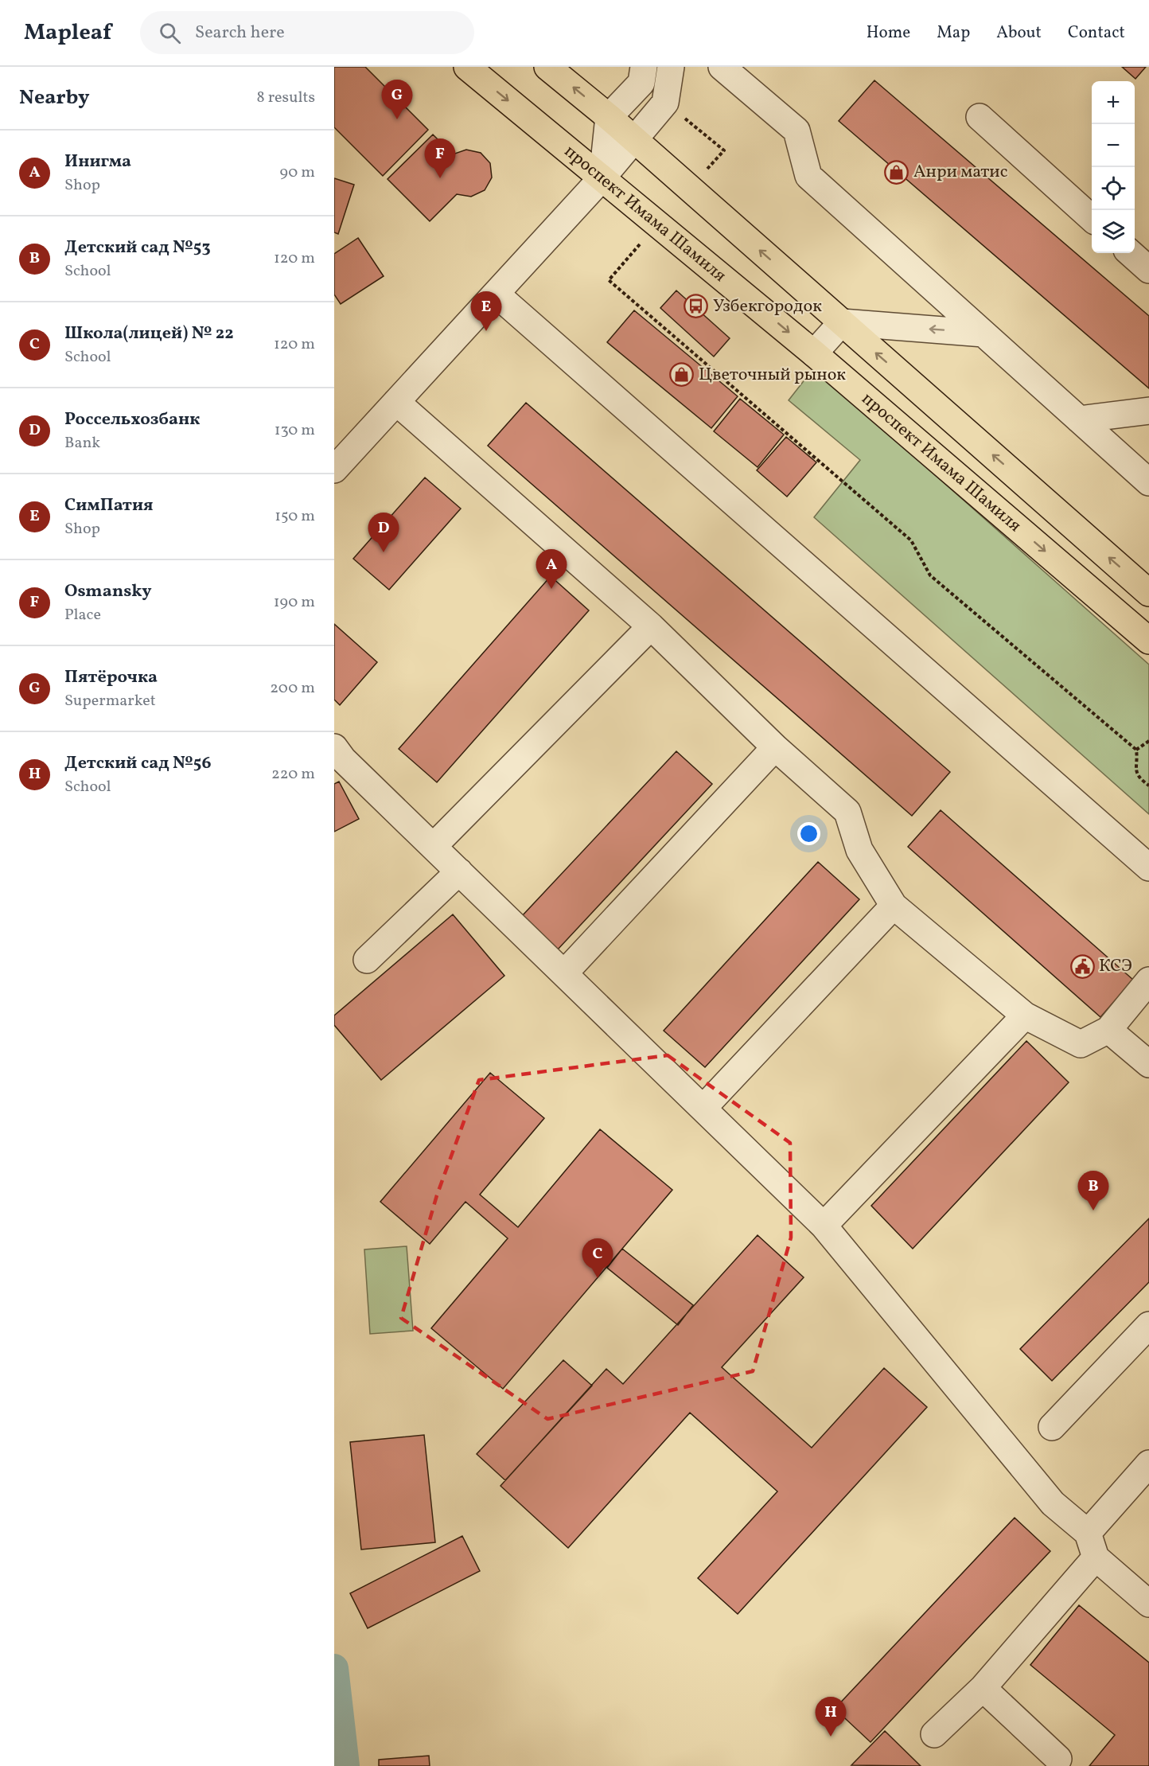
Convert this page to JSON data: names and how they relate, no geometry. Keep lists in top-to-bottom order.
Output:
{
  "streets": {
    "main road": ["проспект Имама Шамиля"]
  },
  "places": {
    "shop": ["Анри матис", "Цветочный рынок"],
    "bus stop": ["Узбекгородок"],
    "public building": ["КСЭ"]
  },
  "page": {
    "header": "Mapleaf",
    "search": "Search here",
    "nav": [
      "Home",
      "Map",
      "About",
      "Contact"
    ],
    "heading": ["Nearby", "8 results"],
    "pins": [
      "G",
      "F",
      "E",
      "D",
      "A",
      "B",
      "C",
      "H"
    ],
    "map_buttons": ["+", "−"],
    "list": [
      {
        "mark": "A",
        "name": "Инигма",
        "note": "Shop",
        "value": "90 m"
      },
      {
        "mark": "B",
        "name": "Детский сад №53",
        "note": "School",
        "value": "120 m"
      },
      {
        "mark": "C",
        "name": "Школа(лицей) № 22",
        "note": "School",
        "value": "120 m"
      },
      {
        "mark": "D",
        "name": "Россельхозбанк",
        "note": "Bank",
        "value": "130 m"
      },
      {
        "mark": "E",
        "name": "СимПатия",
        "note": "Shop",
        "value": "150 m"
      },
      {
        "mark": "F",
        "name": "Osmansky",
        "note": "Place",
        "value": "190 m"
      },
      {
        "mark": "G",
        "name": "Пятёрочка",
        "note": "Supermarket",
        "value": "200 m"
      },
      {
        "mark": "H",
        "name": "Детский сад №56",
        "note": "School",
        "value": "220 m"
      }
    ]
  }
}
